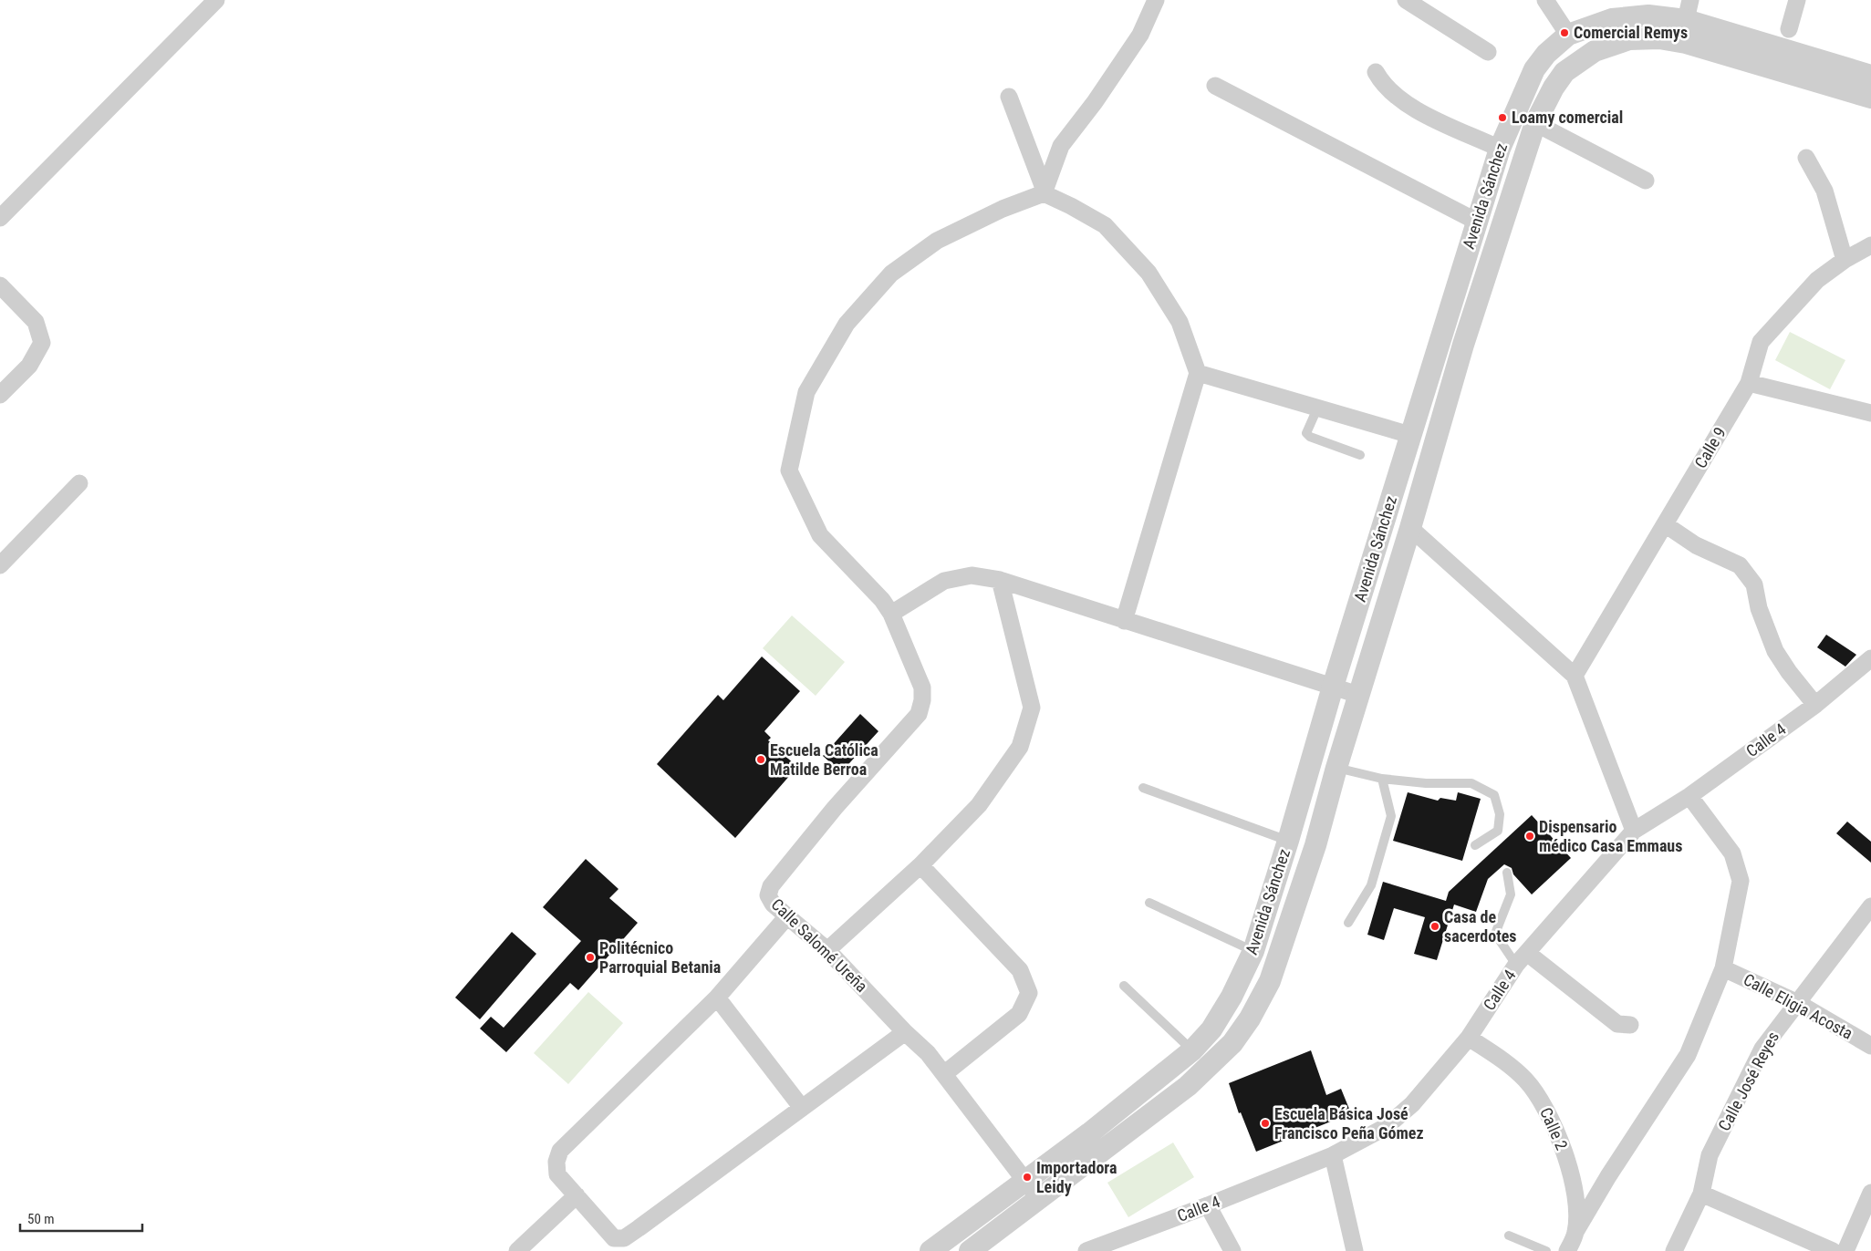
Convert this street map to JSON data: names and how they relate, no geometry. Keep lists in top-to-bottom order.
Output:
{
  "streets": {
    "street": [
      "Avenida Sánchez",
      "Calle 9",
      "Calle 4",
      "Calle Salomé Ureña",
      "Calle Eligia Acosta",
      "Calle José Reyes",
      "Calle 2"
    ]
  },
  "crossings": [
    ["Avenida Sánchez", "Calle Salomé Ureña"],
    ["Calle 4", "Calle 2"],
    ["Calle Eligia Acosta", "Calle José Reyes"]
  ],
  "places": [
    "Comercial Remys",
    "Loamy comercial",
    "Escuela Católica Matilde Berroa",
    "Dispensario médico Casa Emmaus",
    "Casa de sacerdotes",
    "Politécnico Parroquial Betania",
    "Escuela Básica José Francisco Peña Gómez",
    "Importadora Leidy"
  ],
  "scale_bar": "50 m"
}
